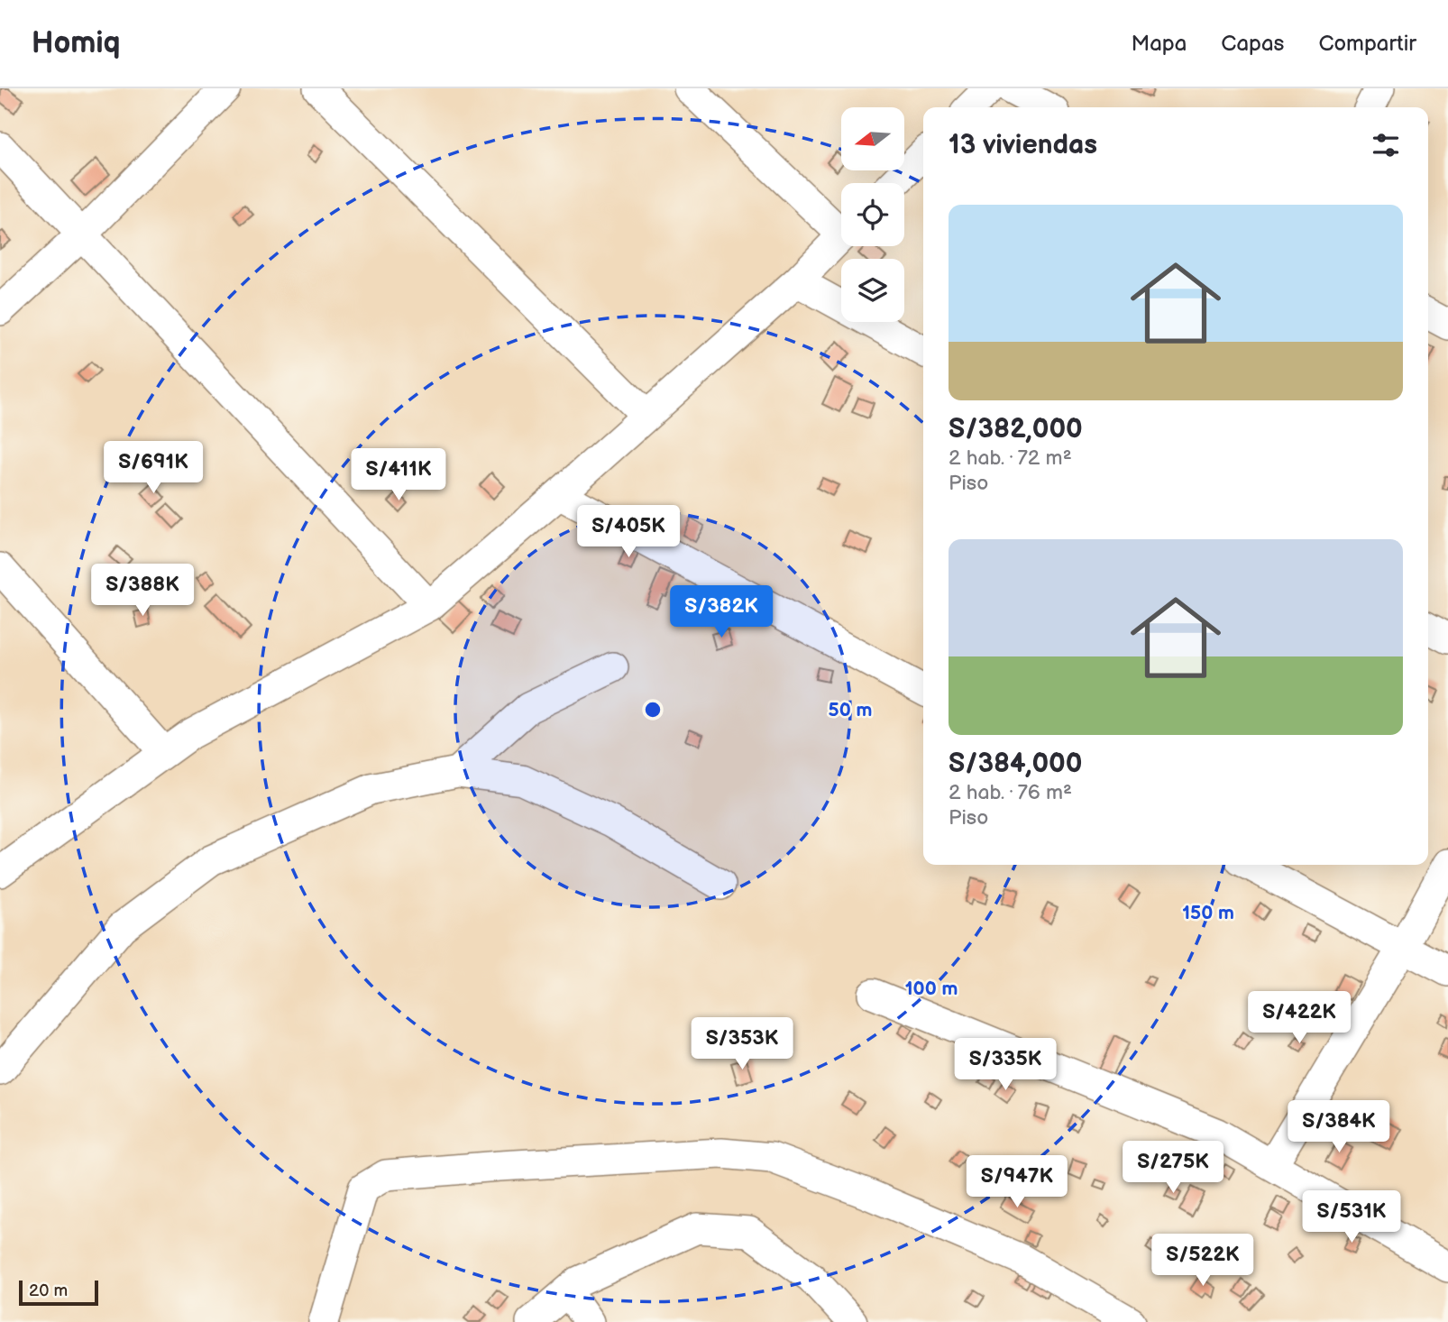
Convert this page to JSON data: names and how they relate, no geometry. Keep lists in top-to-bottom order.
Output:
{
  "scale_bar": "20 m",
  "north": "left",
  "page": {
    "header": "Homiq",
    "nav": ["Mapa", "Capas", "Compartir"],
    "heading": "13 viviendas",
    "list": [
      {
        "name": "S/382,000",
        "note": "2 hab. · 72 m² · Piso"
      },
      {
        "name": "S/384,000",
        "note": "2 hab. · 76 m² · Piso"
      }
    ],
    "price": [
      "S/691K",
      "S/411K",
      "S/405K",
      "S/388K",
      "S/382K",
      "S/422K",
      "S/353K",
      "S/335K",
      "S/384K",
      "S/275K",
      "S/947K",
      "S/531K",
      "S/522K"
    ],
    "scale": "20 m"
  },
  "rings": ["50 m", "150 m", "100 m"]
}
